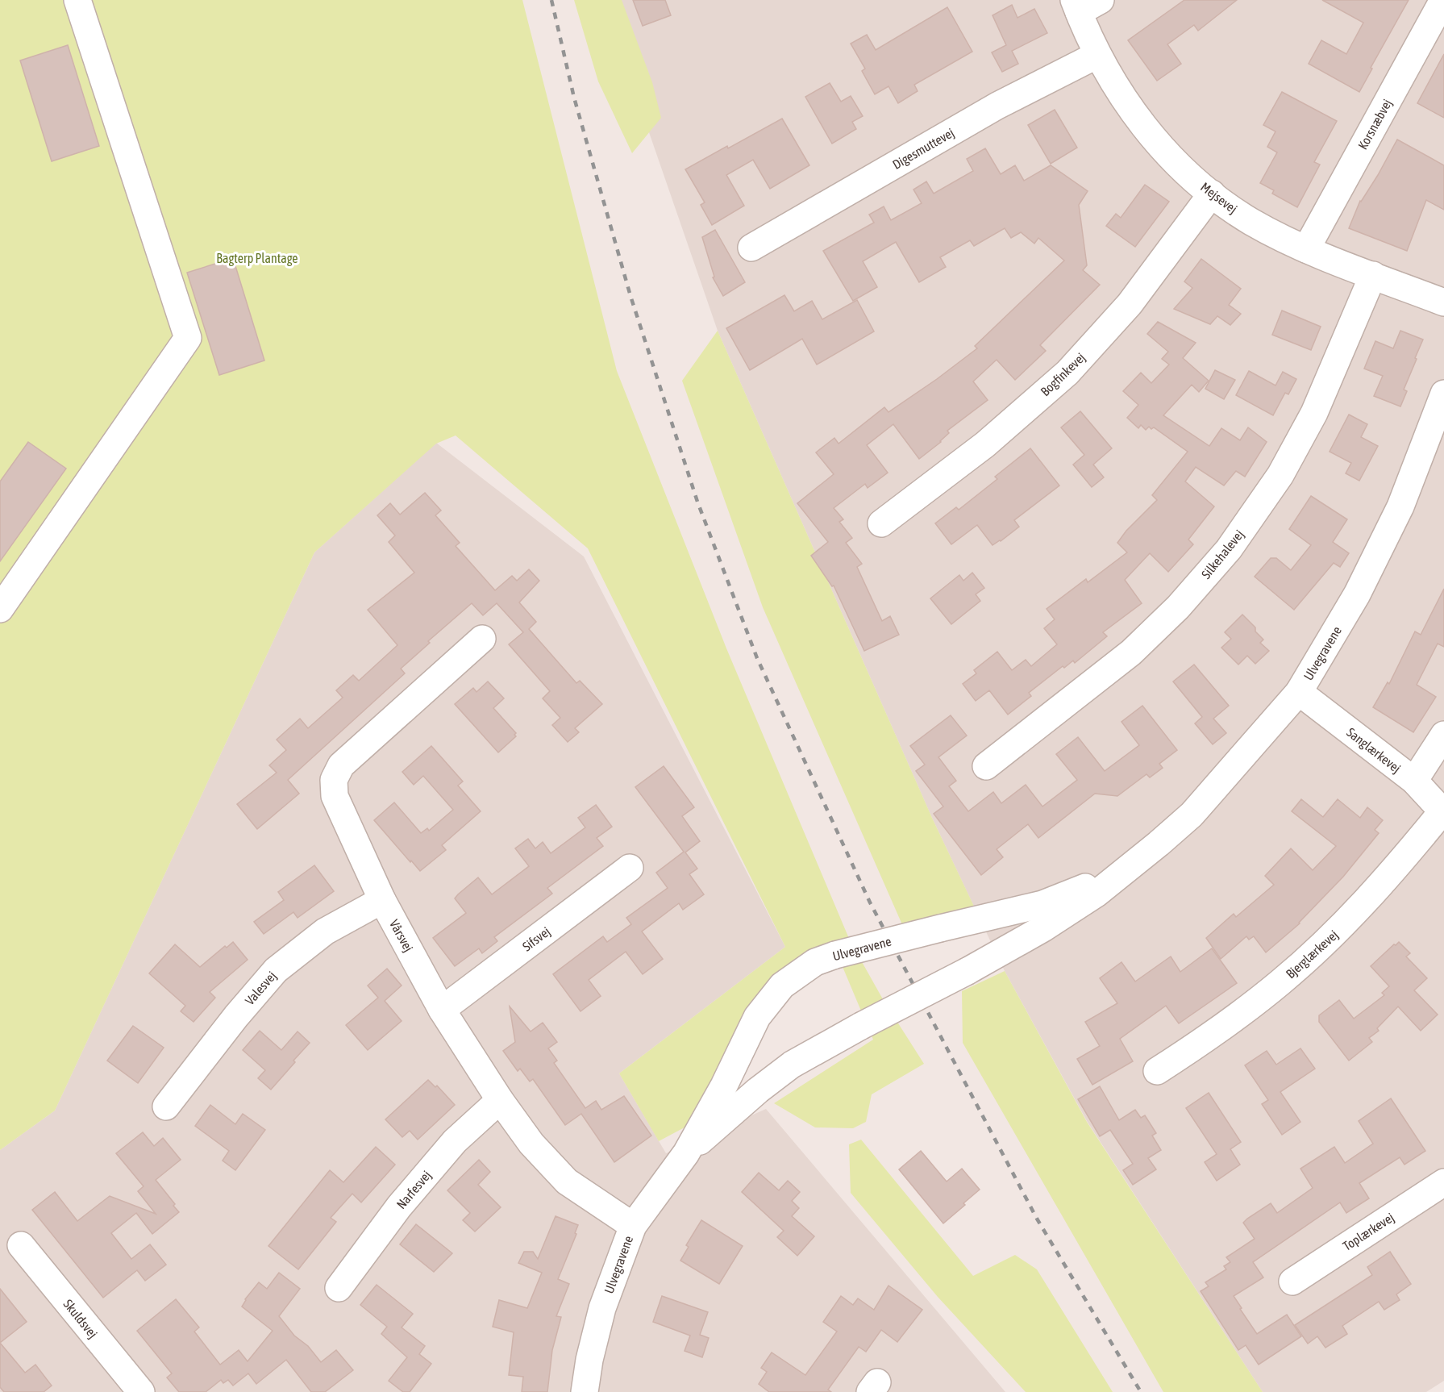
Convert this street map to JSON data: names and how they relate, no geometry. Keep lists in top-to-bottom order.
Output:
{
  "streets": {
    "street": [
      "Korsnæbvej",
      "Digesmuttevej",
      "Mejsevej",
      "Bogfinkevej",
      "Silkehalevej",
      "Ulvegravene",
      "Sanglærkevej",
      "Vårsvej",
      "Sifsvej",
      "Bjerglærkevej",
      "Valesvej",
      "Narfesvej",
      "Toplærkevej",
      "Skuldsvej"
    ]
  },
  "crossings": [
    ["Korsnæbvej", "Mejsevej"],
    ["Digesmuttevej", "Mejsevej"],
    ["Mejsevej", "Bogfinkevej"],
    ["Mejsevej", "Silkehalevej"],
    ["Ulvegravene", "Sanglærkevej"],
    ["Ulvegravene", "Vårsvej"],
    ["Sanglærkevej", "Bjerglærkevej"],
    ["Vårsvej", "Sifsvej"],
    ["Vårsvej", "Valesvej"],
    ["Vårsvej", "Narfesvej"]
  ],
  "parks": ["Bagterp Plantage"]
}
